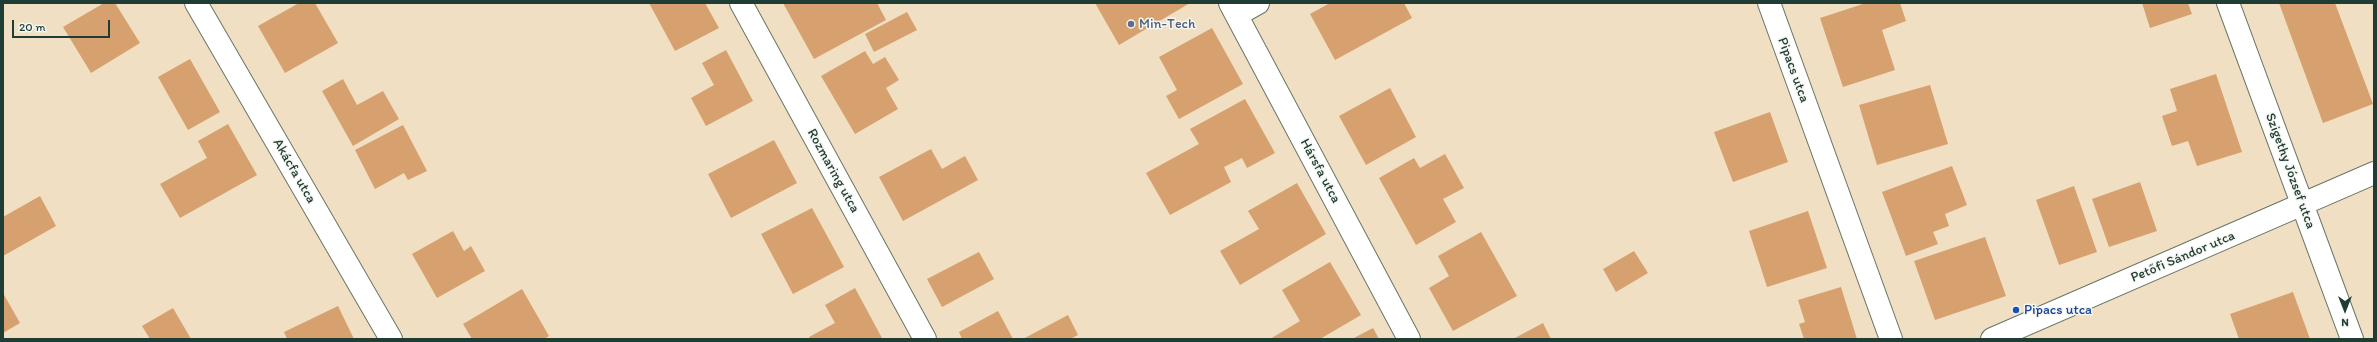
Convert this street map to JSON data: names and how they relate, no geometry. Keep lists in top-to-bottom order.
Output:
{
  "streets": {
    "street": [
      "Pipacs utca",
      "Akácfa utca",
      "Rozmaring utca",
      "Hársfa utca",
      "Szigethy József utca",
      "Petőfi Sándor utca"
    ]
  },
  "crossings": [
    ["Szigethy József utca", "Petőfi Sándor utca"]
  ],
  "places": ["Min-Tech", "Pipacs utca"],
  "scale_bar": "20 m",
  "north": "bottom"
}
